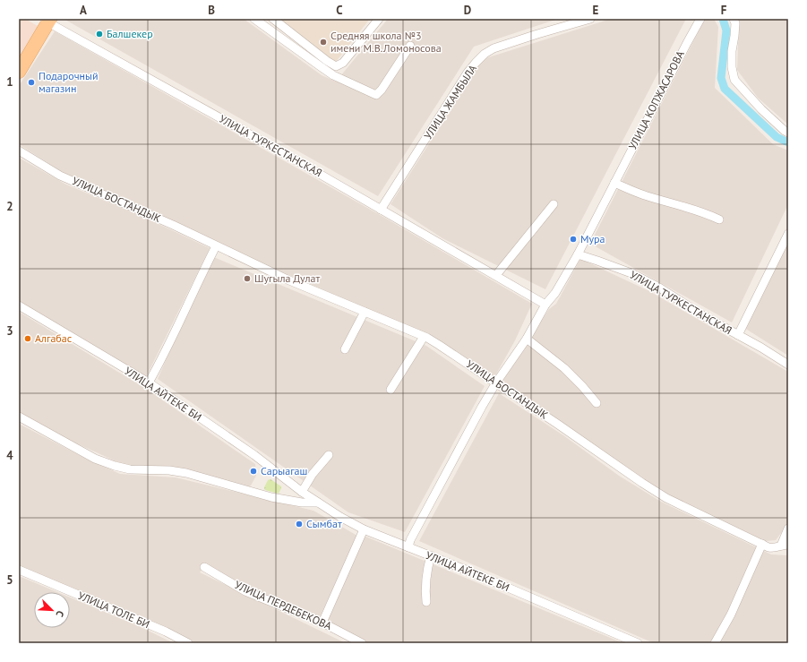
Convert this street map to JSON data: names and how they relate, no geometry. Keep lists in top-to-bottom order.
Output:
{
  "streets": {
    "street": [
      "УЛИЦА КОПЖАСАРОВА",
      "УЛИЦА ЖАМБЫЛА",
      "УЛИЦА ТУРКЕСТАНСКАЯ",
      "УЛИЦА БОСТАНДЫК",
      "УЛИЦА АЙТЕКЕ БИ",
      "УЛИЦА ПЕРДЕБЕКОВА",
      "УЛИЦА ТОЛЕ БИ"
    ]
  },
  "crossings": [
    ["УЛИЦА КОПЖАСАРОВА", "УЛИЦА ТУРКЕСТАНСКАЯ"],
    ["УЛИЦА ЖАМБЫЛА", "УЛИЦА ТУРКЕСТАНСКАЯ"]
  ],
  "places": [
    "Балшекер",
    "Средняя школа №3 имени М.В.Ломоносова",
    "Подарочный магазин",
    "Мура",
    "Шугыла Дулат",
    "Алгабас",
    "Сарыагаш",
    "Сымбат"
  ],
  "north": "bottom right",
  "grid": {
    "columns": [
      "A",
      "B",
      "C",
      "D",
      "E",
      "F"
    ],
    "rows": [
      "1",
      "2",
      "3",
      "4",
      "5"
    ]
  }
}
